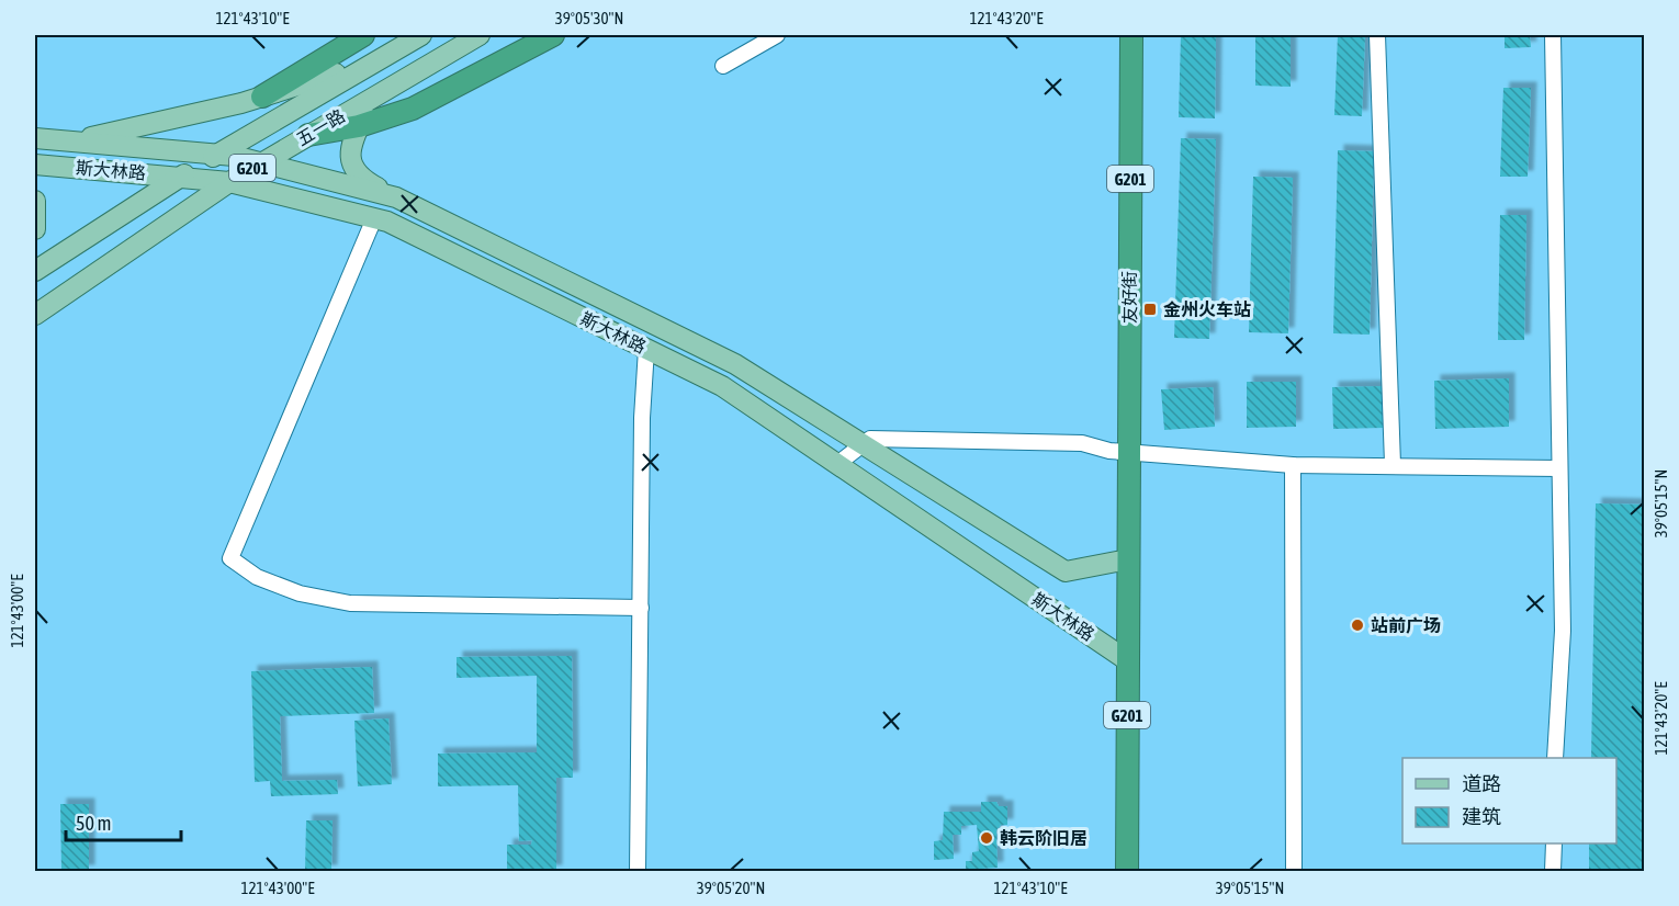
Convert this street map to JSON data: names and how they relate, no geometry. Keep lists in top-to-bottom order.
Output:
{
  "streets": {
    "highway": ["G201", "友好街"],
    "main road": ["五一路", "斯大林路"]
  },
  "crossings": [
    ["五一路", "斯大林路"],
    ["G201", "斯大林路"],
    ["G201", "友好街"],
    ["斯大林路", "友好街"]
  ],
  "places": {
    "transit": ["金州火车站"],
    "other": ["站前广场", "韩云阶旧居"]
  },
  "legend": ["道路", "建筑"],
  "scale_bar": "50 m",
  "coordinates": [
    "121°43'10\"E",
    "39°05'30\"N",
    "121°43'20\"E",
    "39°05'15\"N",
    "121°43'00\"E",
    "39°05'20\"N"
  ]
}
